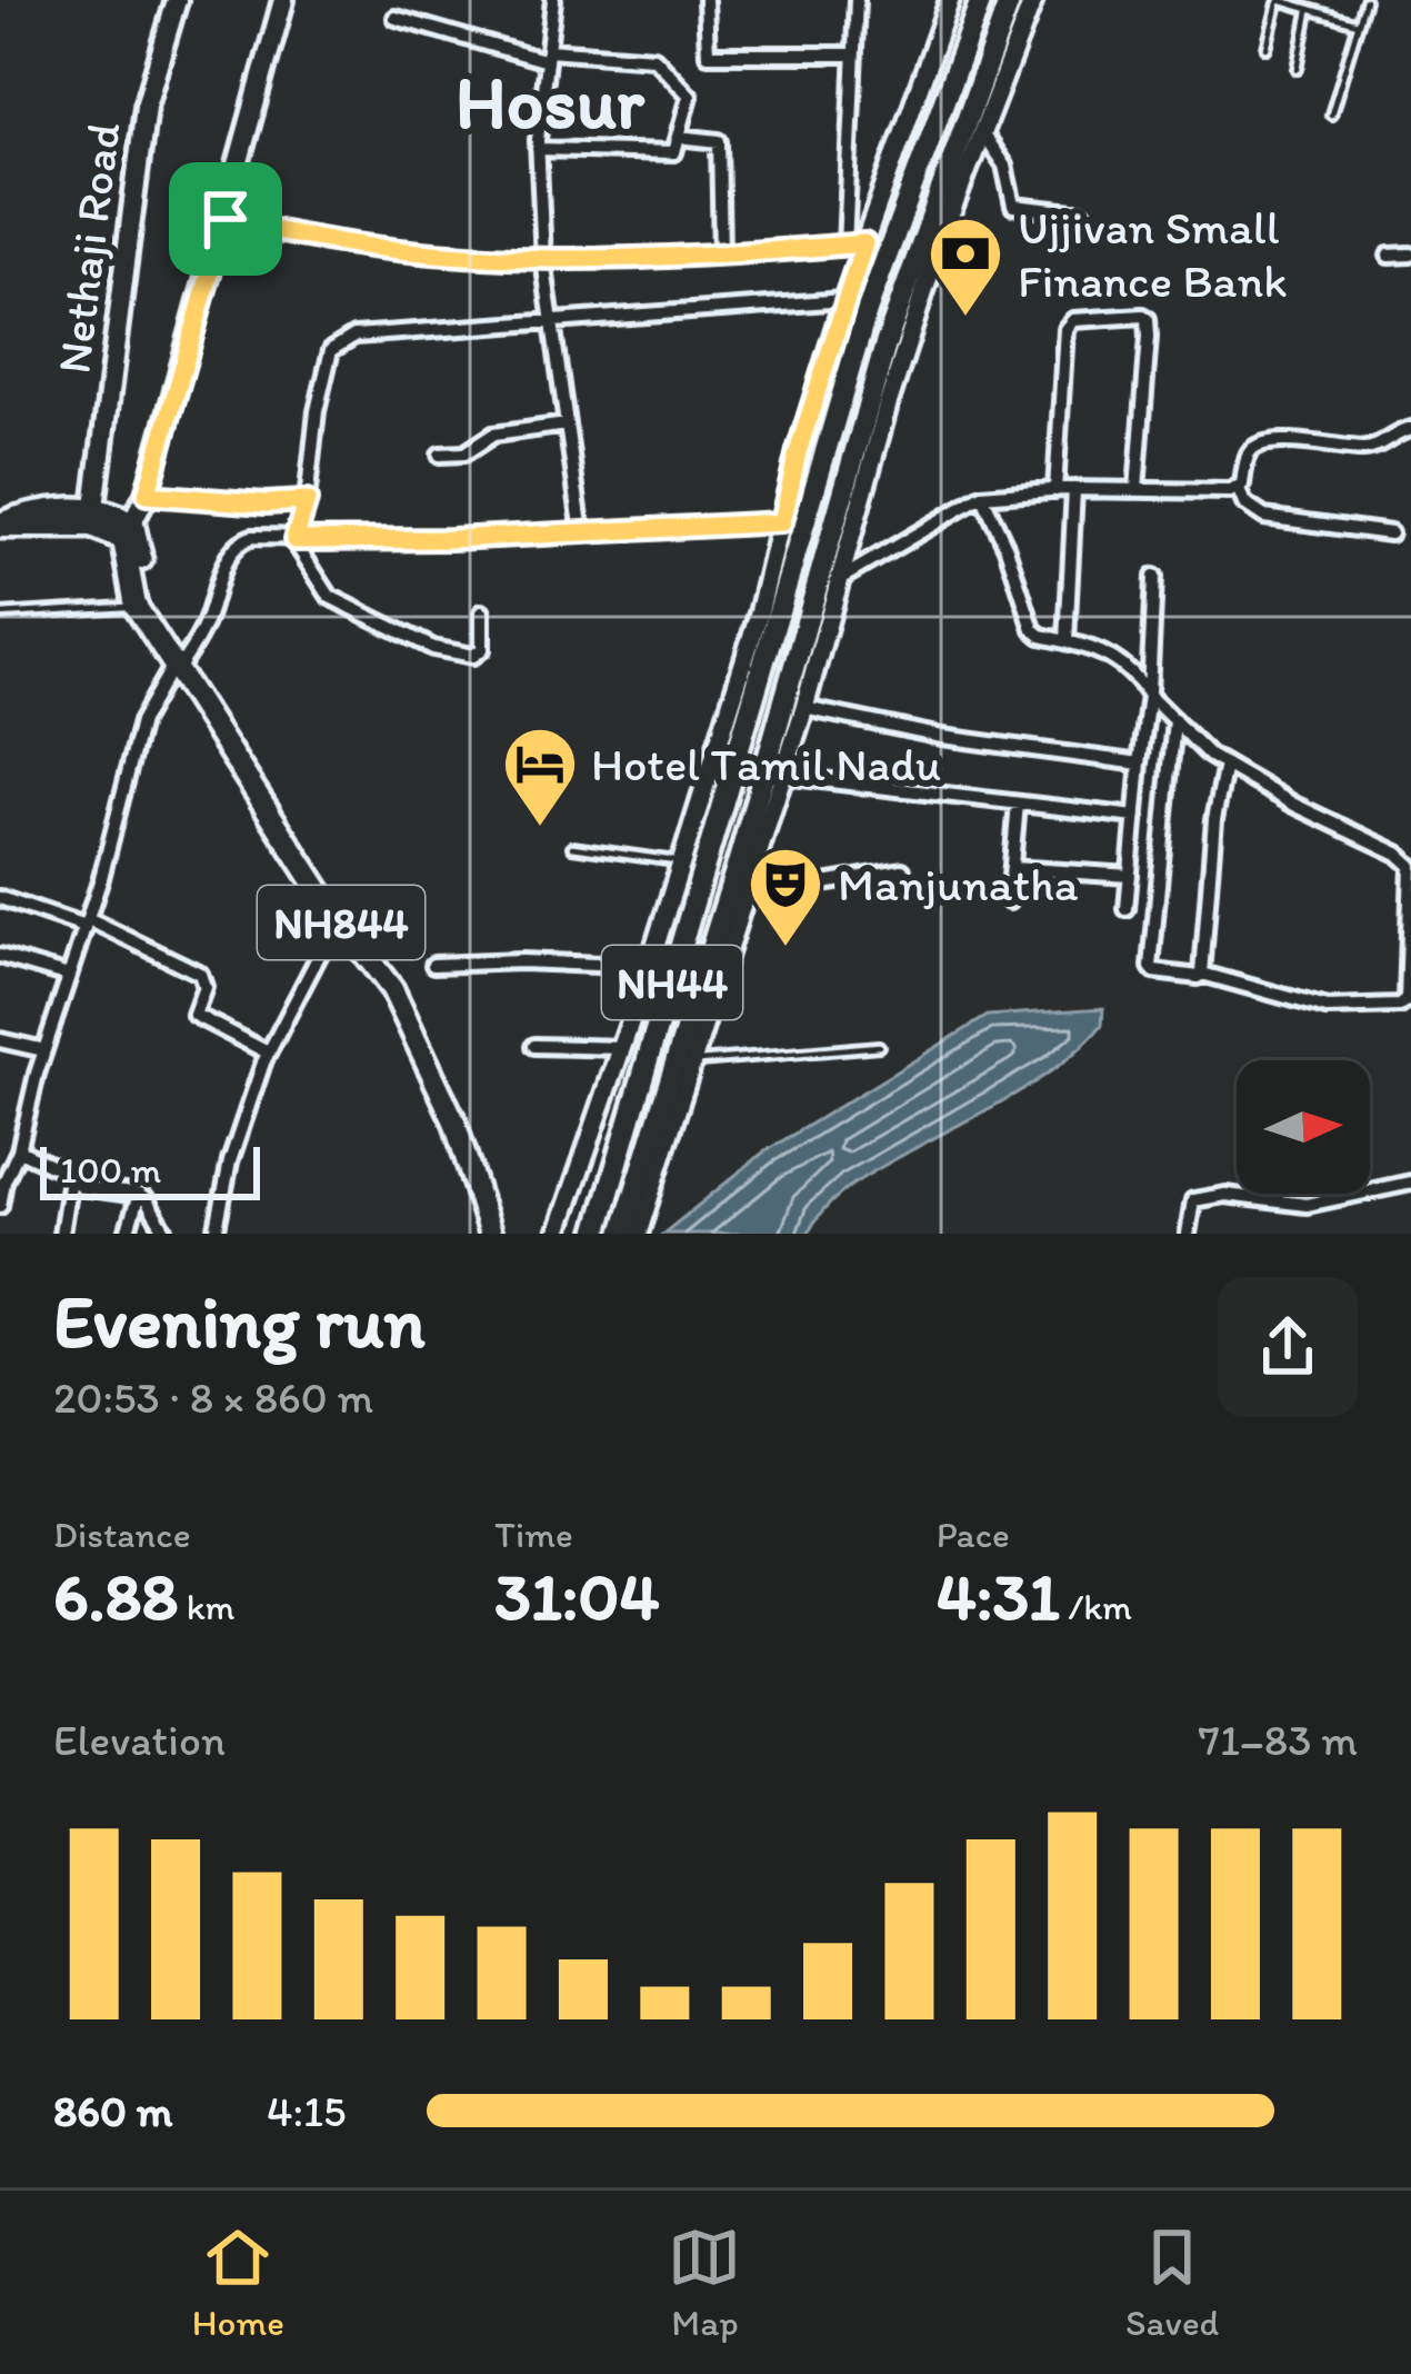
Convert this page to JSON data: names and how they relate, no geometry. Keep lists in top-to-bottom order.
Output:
{
  "streets": {
    "highway": ["NH844", "NH44"],
    "main road": ["Nethaji Road"]
  },
  "districts": ["Hosur"],
  "places": {
    "bank": ["Ujjivan Small Finance Bank"],
    "hotel": ["Hotel Tamil Nadu"],
    "theatre": ["Manjunatha"]
  },
  "scale_bar": "100 m",
  "north": "right",
  "page": {
    "scale": "100 m",
    "heading": ["Evening run", "20:53 · 8 × 860 m"],
    "stats": [
      ["Distance", "6.88 km"],
      ["Time", "31:04"],
      ["Pace", "4:31 /km"]
    ],
    "chart": ["Elevation", "71–83 m"],
    "list": [
      {
        "name": "860 m",
        "note": "4:15"
      }
    ],
    "tabs": ["Home", "Map", "Saved"]
  }
}
